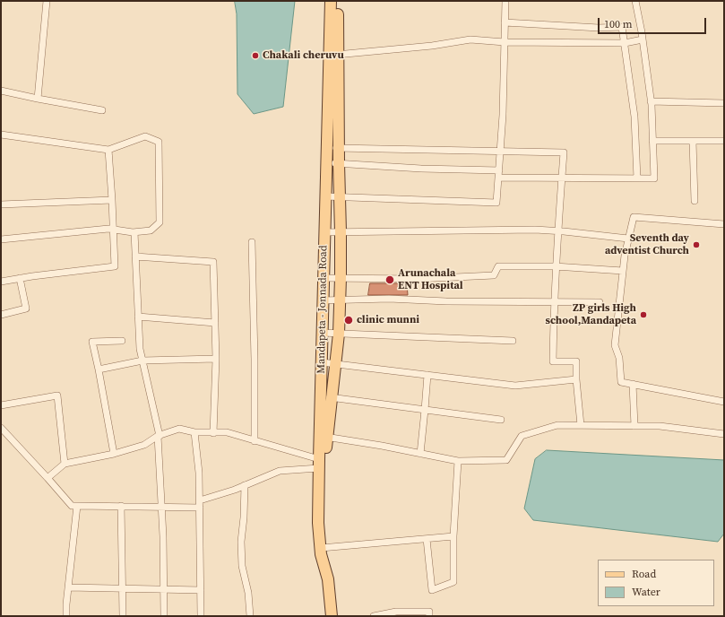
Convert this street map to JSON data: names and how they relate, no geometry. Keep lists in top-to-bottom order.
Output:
{
  "streets": {
    "main road": ["Mandapeta - Jonnada Road"]
  },
  "places": [
    "Chakali cheruvu",
    "Seventh day adventist Church",
    "Arunachala ENT Hospital",
    "ZP girls High school,Mandapeta",
    "clinic munni"
  ],
  "legend": ["Road", "Water"],
  "scale_bar": "100 m"
}
